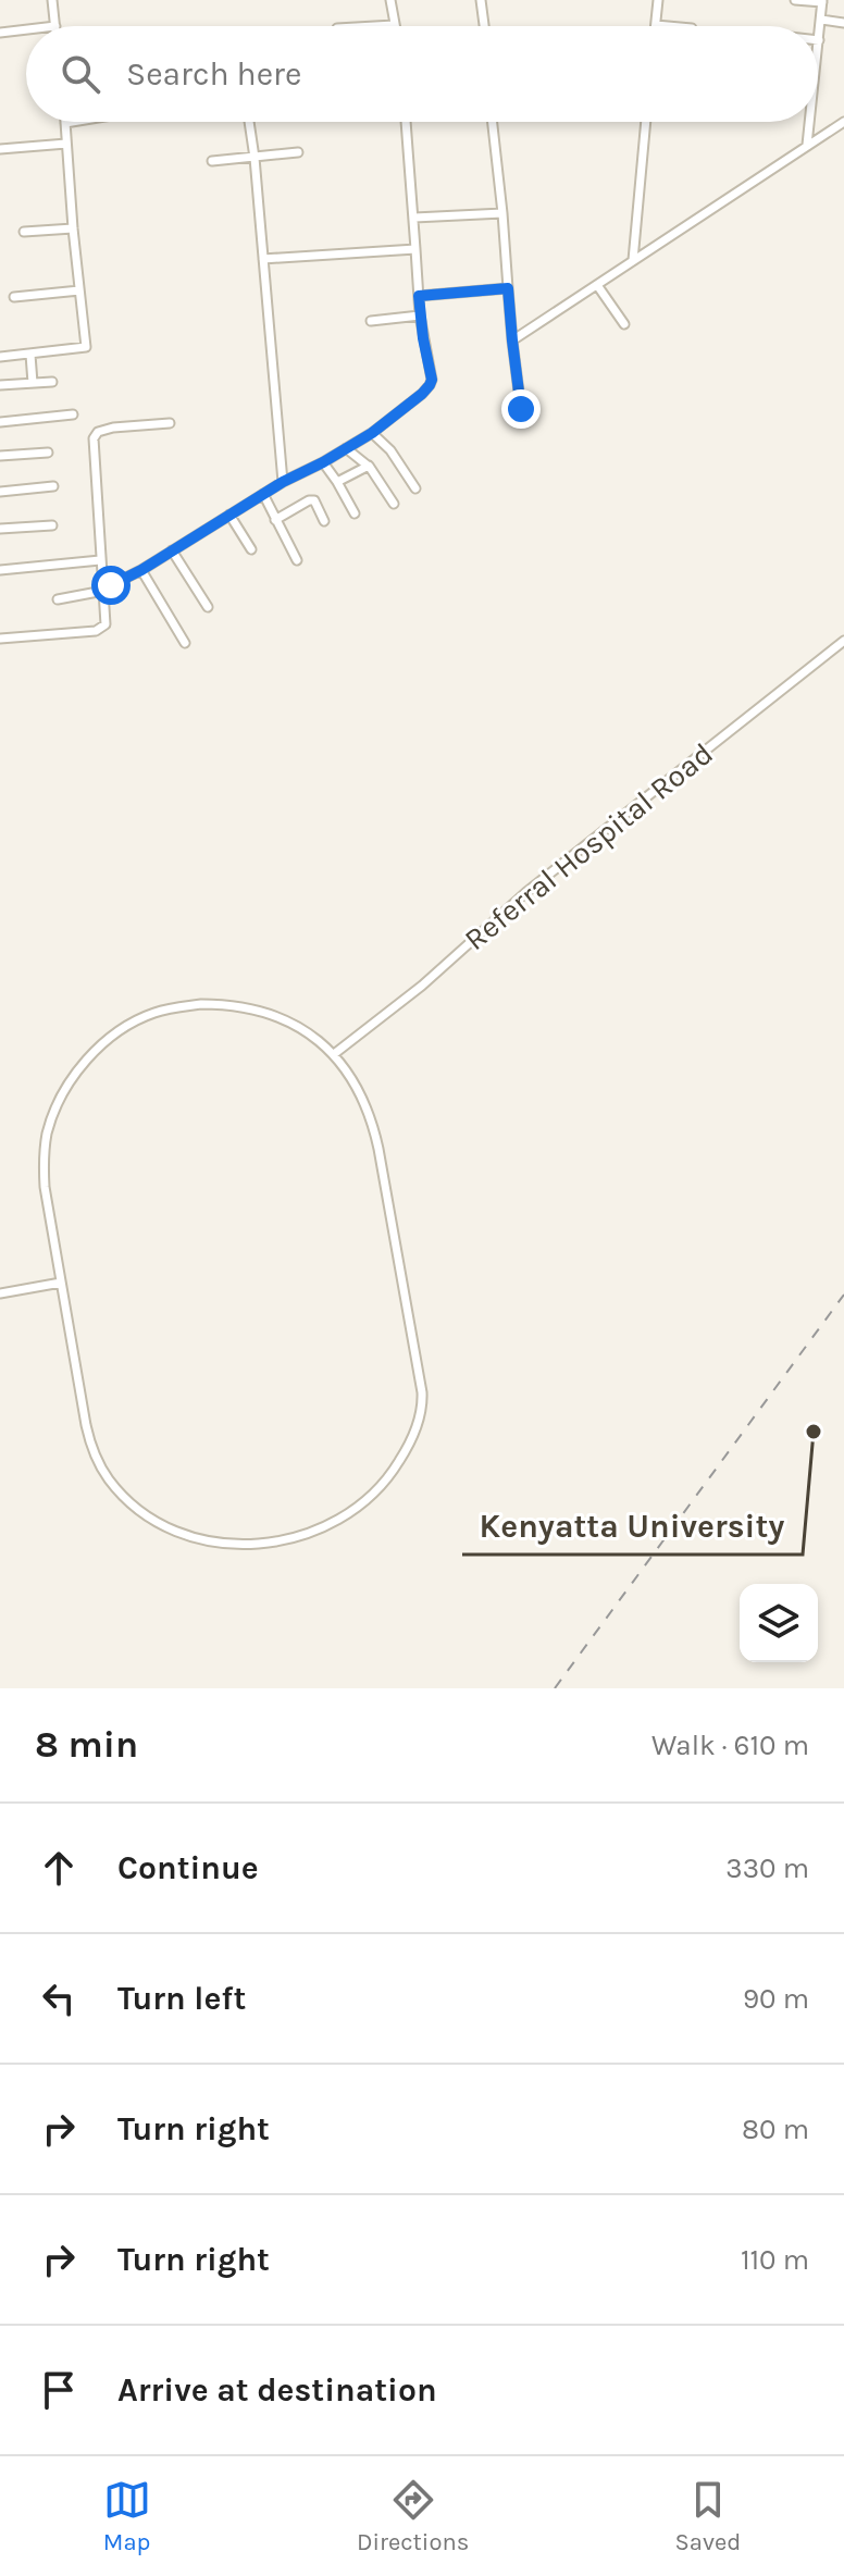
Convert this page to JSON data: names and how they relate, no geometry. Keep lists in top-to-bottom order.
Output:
{
  "streets": {
    "street": ["Referral Hospital Road"]
  },
  "places": ["Kenyatta University"],
  "page": {
    "search": "Search here",
    "heading": ["8 min", "Walk · 610 m"],
    "list": [
      ["Continue", "330 m"],
      ["Turn left", "90 m"],
      ["Turn right", "80 m"],
      ["Turn right", "110 m"],
      "Arrive at destination"
    ],
    "nav": ["Map", "Directions", "Saved"]
  }
}
